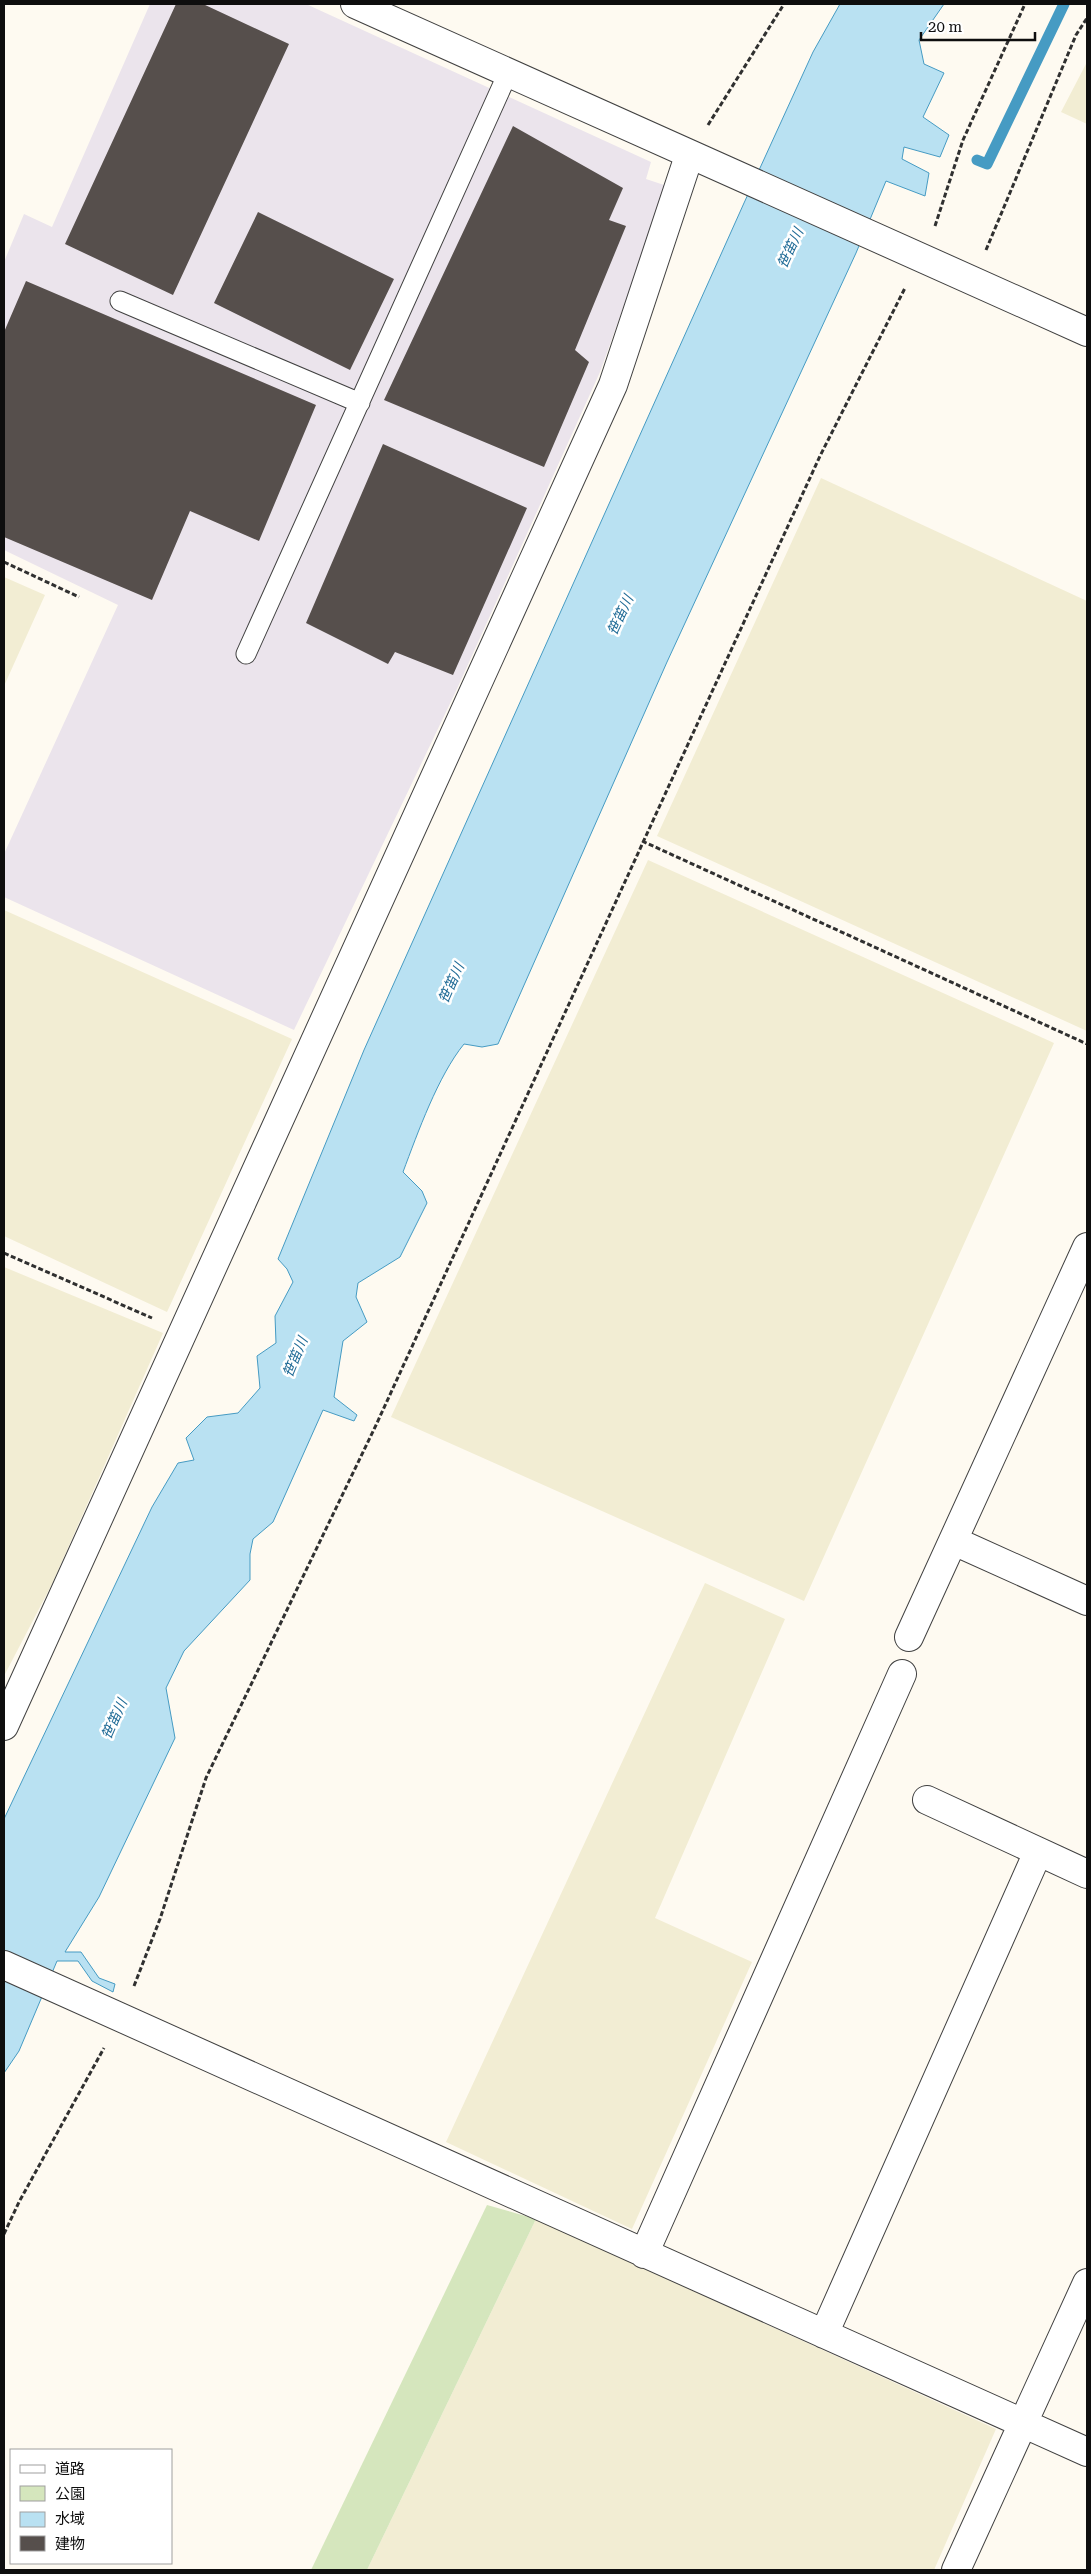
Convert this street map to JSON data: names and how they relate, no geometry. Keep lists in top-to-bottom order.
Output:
{
  "water": ["笹笛川"],
  "legend": [
    "道路",
    "公園",
    "水域",
    "建物"
  ],
  "scale_bar": "20 m"
}
